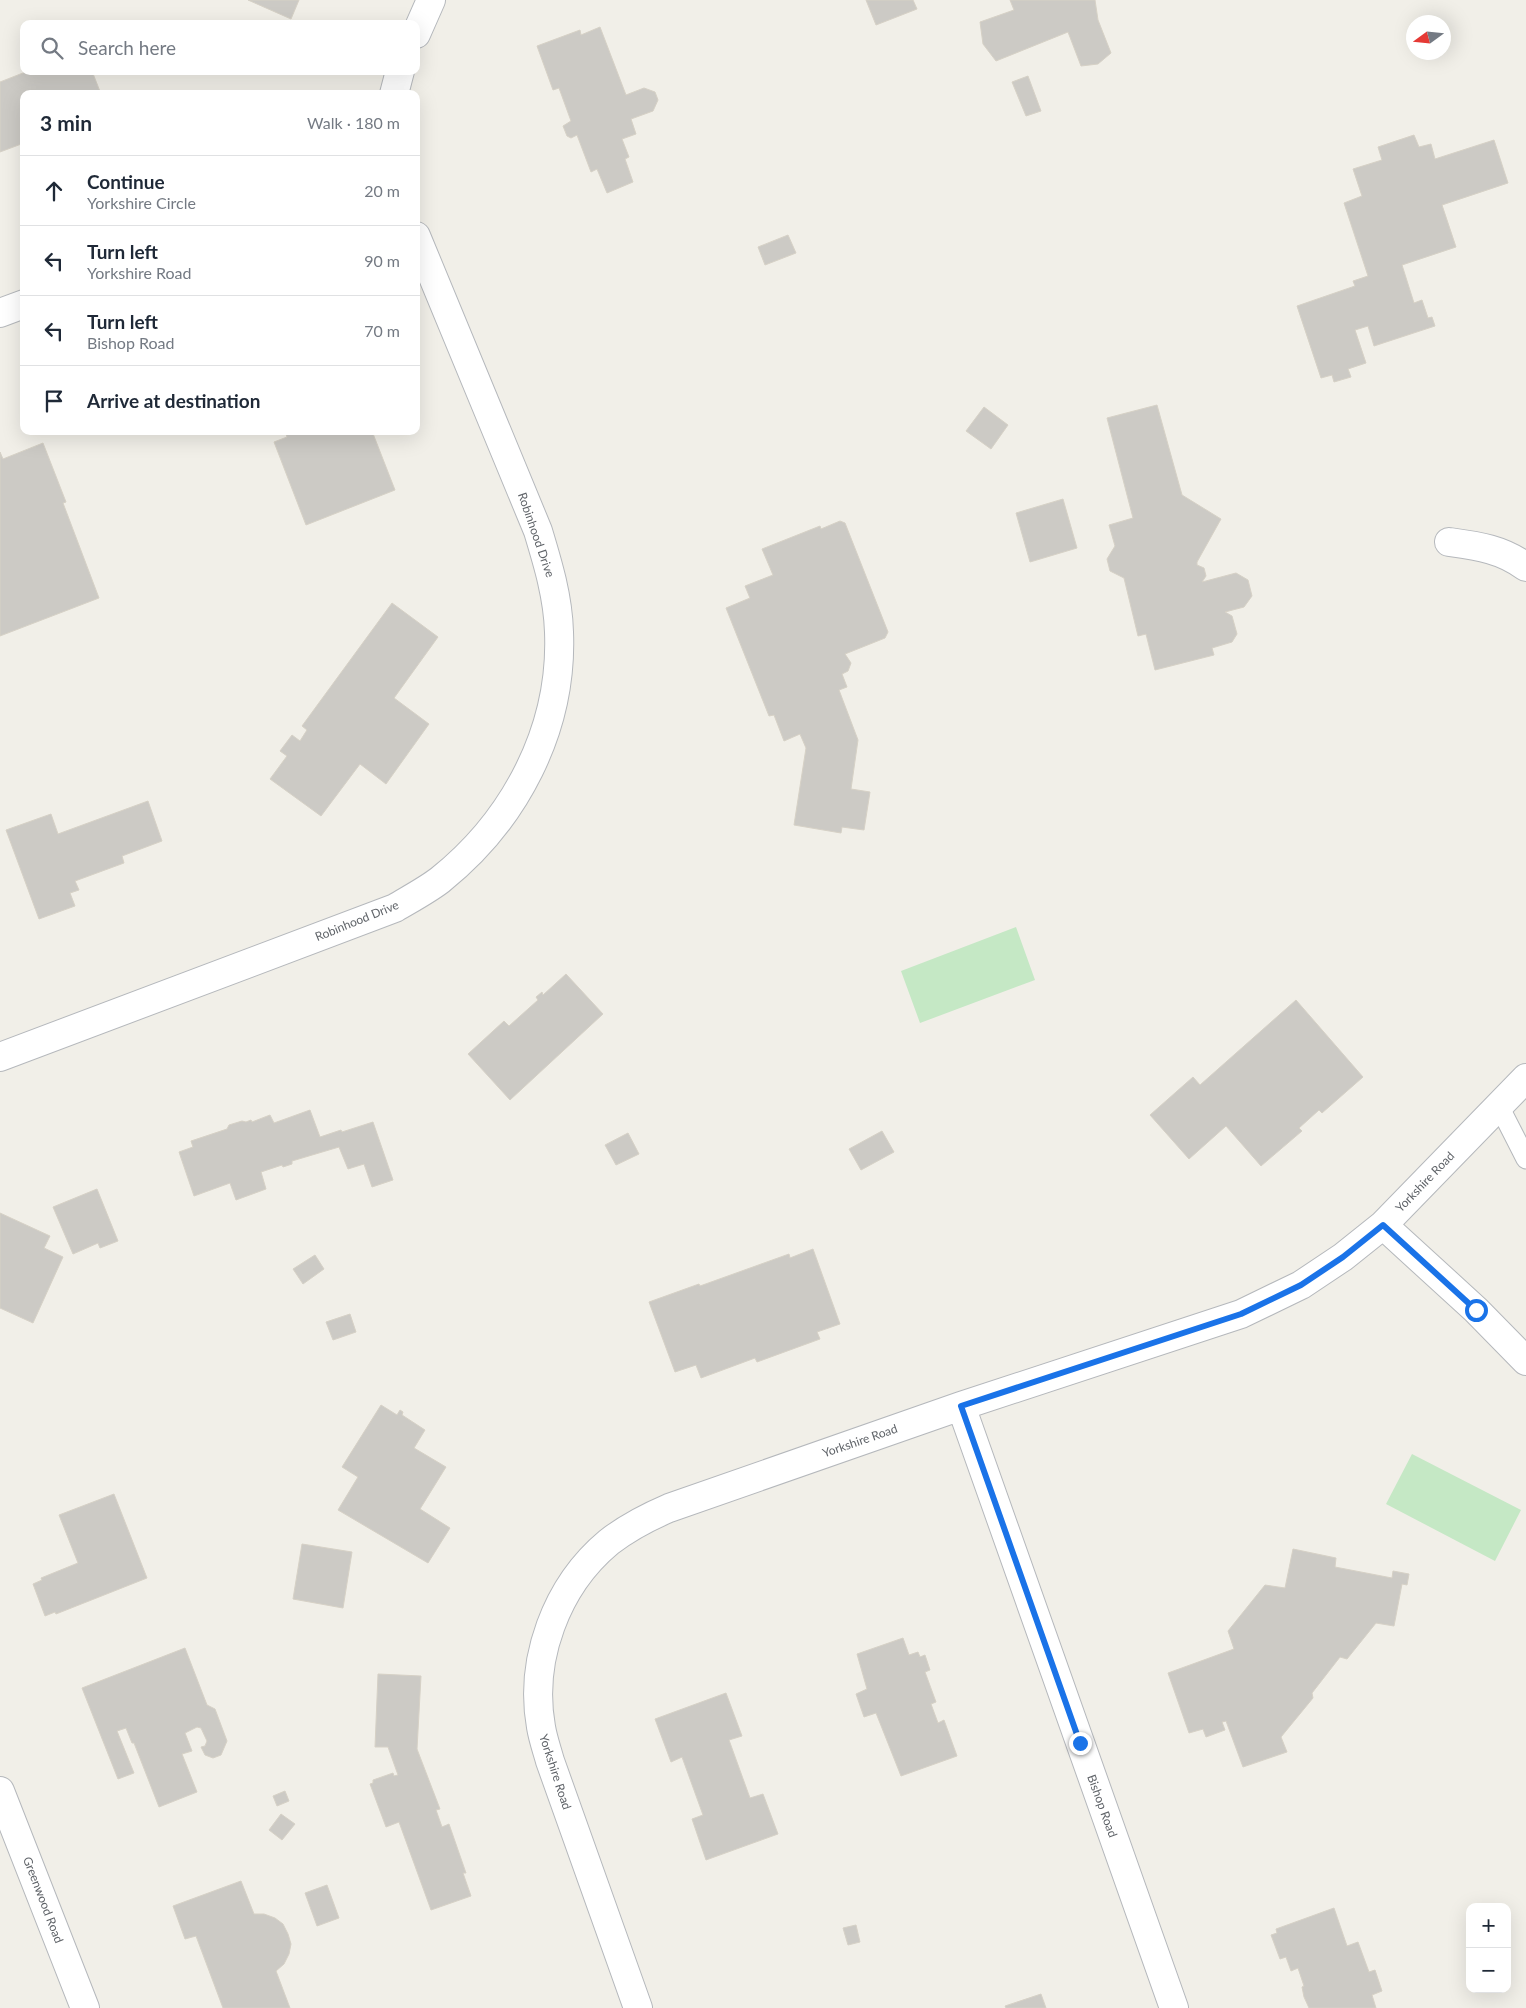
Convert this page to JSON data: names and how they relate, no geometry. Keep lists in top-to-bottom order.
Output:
{
  "streets": {
    "street": [
      "Robinhood Drive",
      "Yorkshire Road",
      "Bishop Road",
      "Greenwood Road"
    ]
  },
  "crossings": [
    ["Yorkshire Road", "Bishop Road"]
  ],
  "north": "left",
  "page": {
    "search": "Search here",
    "heading": ["3 min", "Walk · 180 m"],
    "list": [
      ["Continue", "Yorkshire Circle", "20 m"],
      ["Turn left", "Yorkshire Road", "90 m"],
      ["Turn left", "Bishop Road", "70 m"],
      "Arrive at destination"
    ],
    "map_buttons": ["+", "−"]
  }
}
